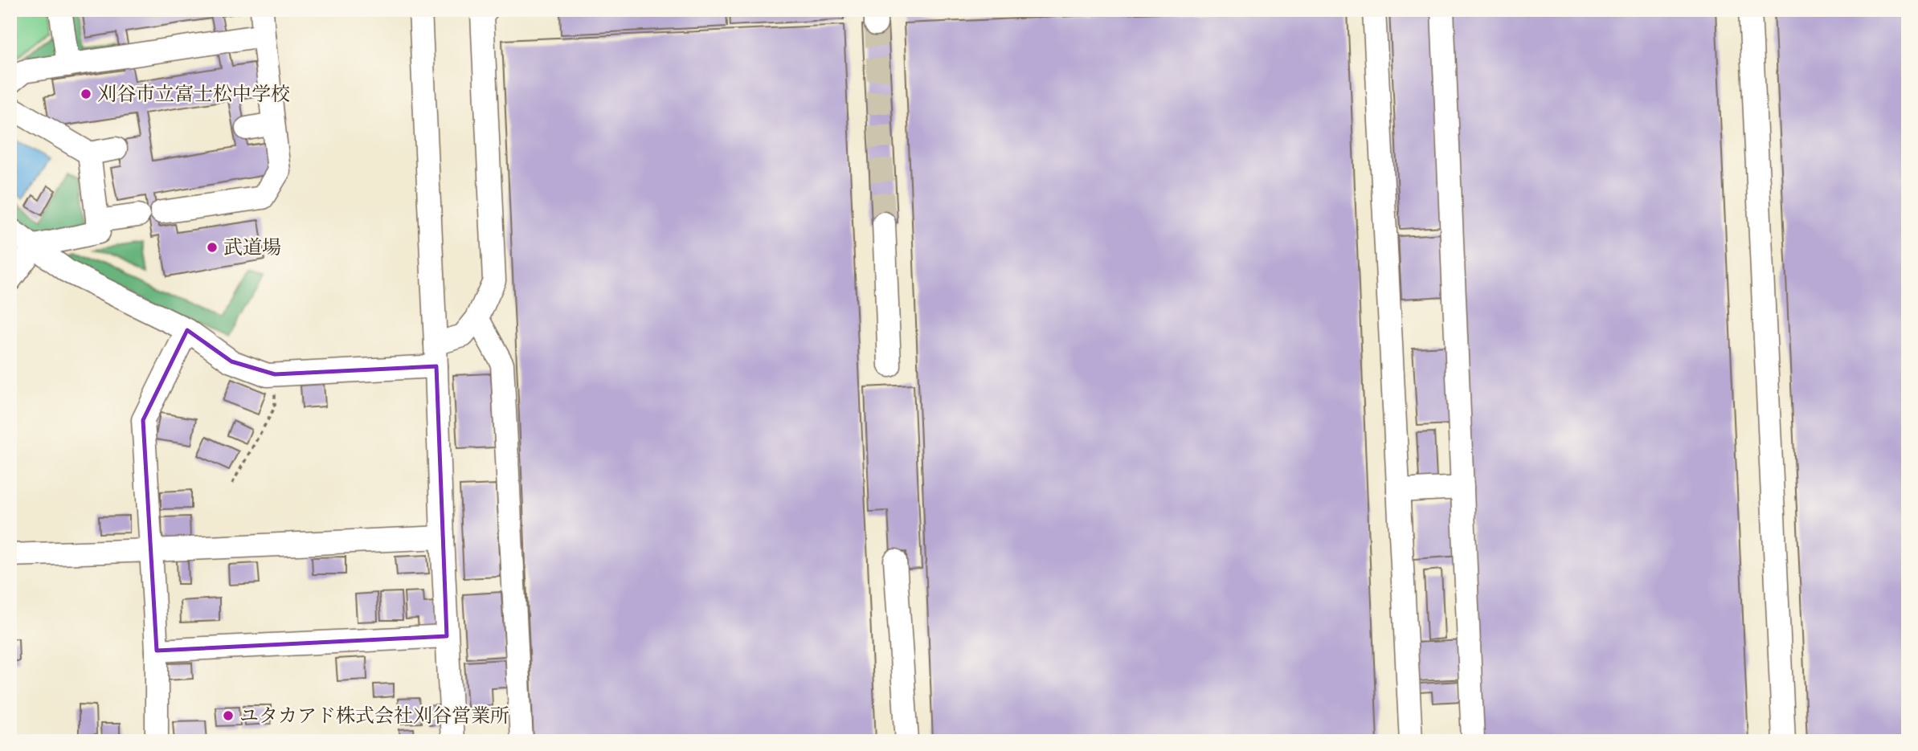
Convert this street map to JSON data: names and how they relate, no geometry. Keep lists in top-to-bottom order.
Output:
{
  "places": ["刈谷市立富士松中学校", "武道場", "ユタカアド株式会社刈谷営業所"]
}
